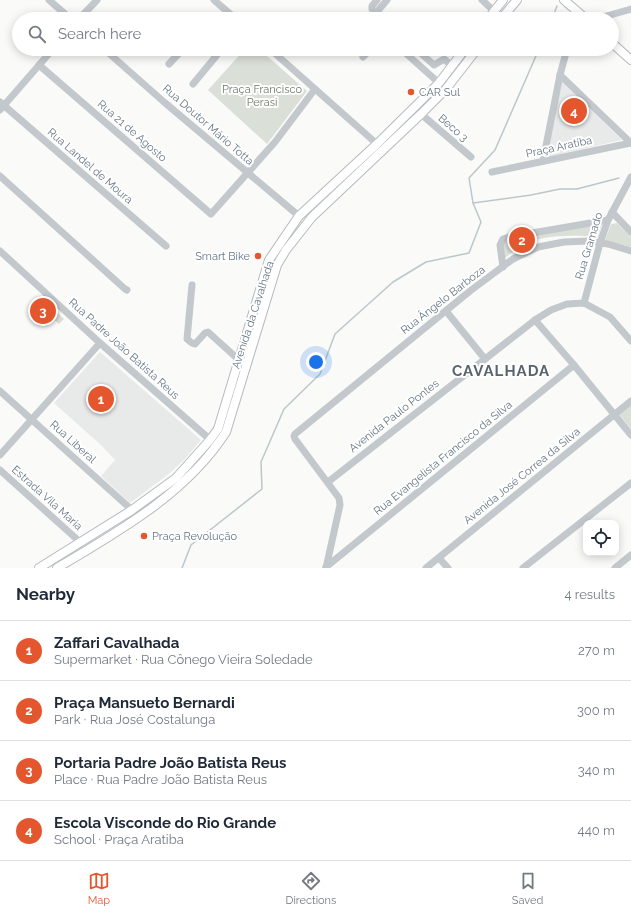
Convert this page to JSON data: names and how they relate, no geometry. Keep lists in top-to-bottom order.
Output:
{
  "streets": {
    "main road": ["Avenida da Cavalhada"],
    "street": [
      "Rua Doutor Mário Totta",
      "Beco 3",
      "Rua 21 de Agosto",
      "Praça Aratiba",
      "Rua Landel de Moura",
      "Rua Gramado",
      "Rua Ângelo Barboza",
      "Rua Padre João Batista Reus",
      "Avenida Paulo Pontes",
      "Rua Liberal",
      "Rua Evangelista Francisco da Silva",
      "Avenida José Correa da Silva",
      "Estrada Vila Maria"
    ]
  },
  "crossings": [
    ["Rua Doutor Mário Totta", "Rua 21 de Agosto"],
    ["Rua Doutor Mário Totta", "Avenida da Cavalhada"],
    ["Beco 3", "Avenida da Cavalhada"],
    ["Rua Gramado", "Rua Ângelo Barboza"],
    ["Rua Gramado", "Avenida Paulo Pontes"],
    ["Rua Ângelo Barboza", "Avenida Paulo Pontes"],
    ["Avenida da Cavalhada", "Rua Padre João Batista Reus"],
    ["Avenida da Cavalhada", "Rua Liberal"],
    ["Avenida da Cavalhada", "Estrada Vila Maria"]
  ],
  "districts": ["CAVALHADA"],
  "parks": ["Praça Francisco Perasi"],
  "places": ["CAR Sul", "Smart Bike", "Praça Revolução"],
  "page": {
    "search": "Search here",
    "pins": [
      "4",
      "2",
      "3",
      "1"
    ],
    "heading": ["Nearby", "4 results"],
    "list": [
      {
        "mark": "1",
        "name": "Zaffari Cavalhada",
        "note": "Supermarket · Rua Cônego Vieira Soledade",
        "value": "270 m"
      },
      {
        "mark": "2",
        "name": "Praça Mansueto Bernardi",
        "note": "Park · Rua José Costalunga",
        "value": "300 m"
      },
      {
        "mark": "3",
        "name": "Portaria Padre João Batista Reus",
        "note": "Place · Rua Padre João Batista Reus",
        "value": "340 m"
      },
      {
        "mark": "4",
        "name": "Escola Visconde do Rio Grande",
        "note": "School · Praça Aratiba",
        "value": "440 m"
      }
    ],
    "nav": ["Map", "Directions", "Saved"]
  }
}
